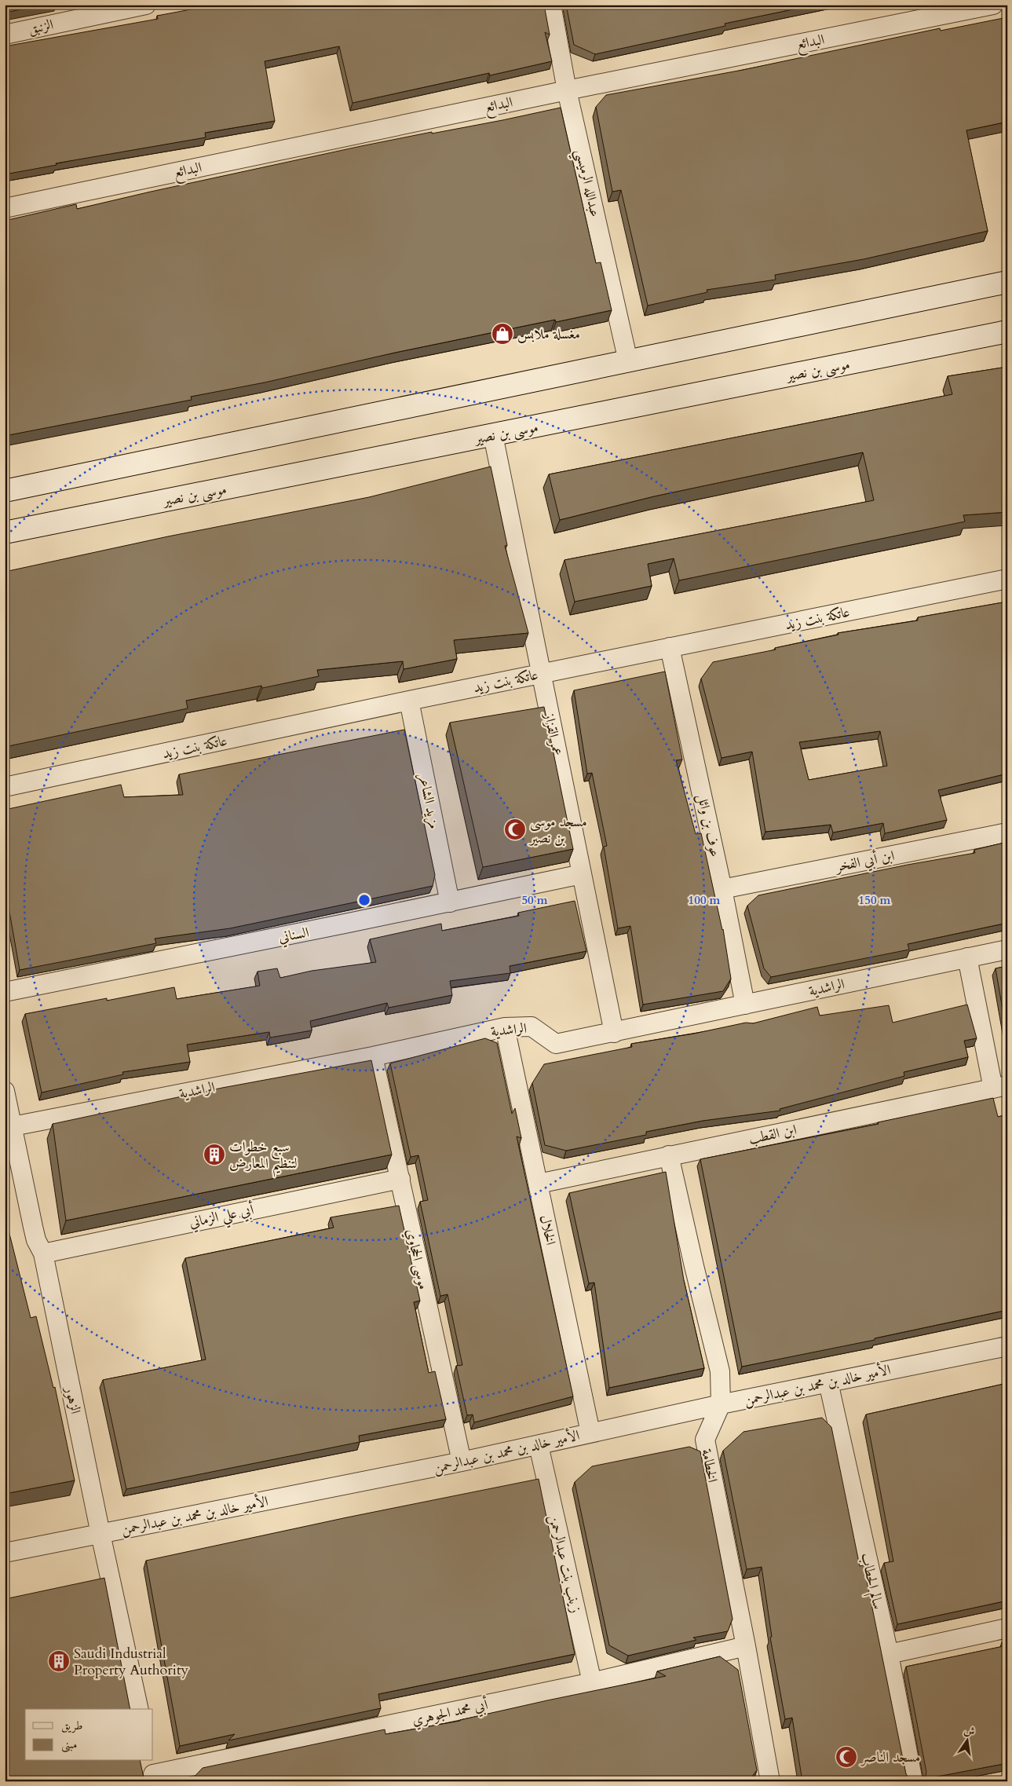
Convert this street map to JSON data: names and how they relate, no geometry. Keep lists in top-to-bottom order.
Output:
{
  "streets": {
    "street": [
      "الزنبق",
      "البدائع",
      "عبدالله الرميسي",
      "موسى بن نصير",
      "عاتكة بنت زيد",
      "عمر القزاز",
      "مزيد الشاعر",
      "عوف بن وائل",
      "ابن أبي الفخر",
      "السناني",
      "الراشدية",
      "ابن القطب",
      "أبي علي الزماني",
      "الخلال",
      "موسى الحجاوي",
      "الأمير خالد بن محمد بن عبدالرحمن",
      "الزهور",
      "الخطامة",
      "زينب بنت عبدالرحمن",
      "سالم الحطاب",
      "أبي محمد الجوهري"
    ]
  },
  "crossings": [
    ["البدائع", "عبدالله الرميسي"],
    ["موسى بن نصير", "عمر القزاز"],
    ["عاتكة بنت زيد", "عمر القزاز"],
    ["عاتكة بنت زيد", "مزيد الشاعر"],
    ["عاتكة بنت زيد", "عوف بن وائل"],
    ["عمر القزاز", "السناني"],
    ["عمر القزاز", "الراشدية"],
    ["مزيد الشاعر", "السناني"],
    ["عوف بن وائل", "ابن أبي الفخر"],
    ["عوف بن وائل", "الراشدية"],
    ["الراشدية", "الخلال"],
    ["الراشدية", "موسى الحجاوي"],
    ["الراشدية", "الزهور"],
    ["ابن القطب", "الخلال"],
    ["ابن القطب", "الخطامة"],
    ["أبي علي الزماني", "موسى الحجاوي"],
    ["أبي علي الزماني", "الزهور"],
    ["الخلال", "الأمير خالد بن محمد بن عبدالرحمن"],
    ["موسى الحجاوي", "الأمير خالد بن محمد بن عبدالرحمن"],
    ["الأمير خالد بن محمد بن عبدالرحمن", "الزهور"],
    ["الأمير خالد بن محمد بن عبدالرحمن", "الخطامة"],
    ["الأمير خالد بن محمد بن عبدالرحمن", "زينب بنت عبدالرحمن"],
    ["الأمير خالد بن محمد بن عبدالرحمن", "سالم الحطاب"],
    ["الخطامة", "أبي محمد الجوهري"],
    ["زينب بنت عبدالرحمن", "أبي محمد الجوهري"]
  ],
  "places": {
    "shop": ["مغسلة ملابس"],
    "mosque": ["مسجد موسى بن نصير", "مسجد الناصر"],
    "building": ["سبع خطوات لتنظيم المعارض", "Saudi Industrial Property Authority"]
  },
  "legend": ["طريق", "مبنى"],
  "north": "top",
  "rings": ["50 m", "100 m", "150 m"]
}
